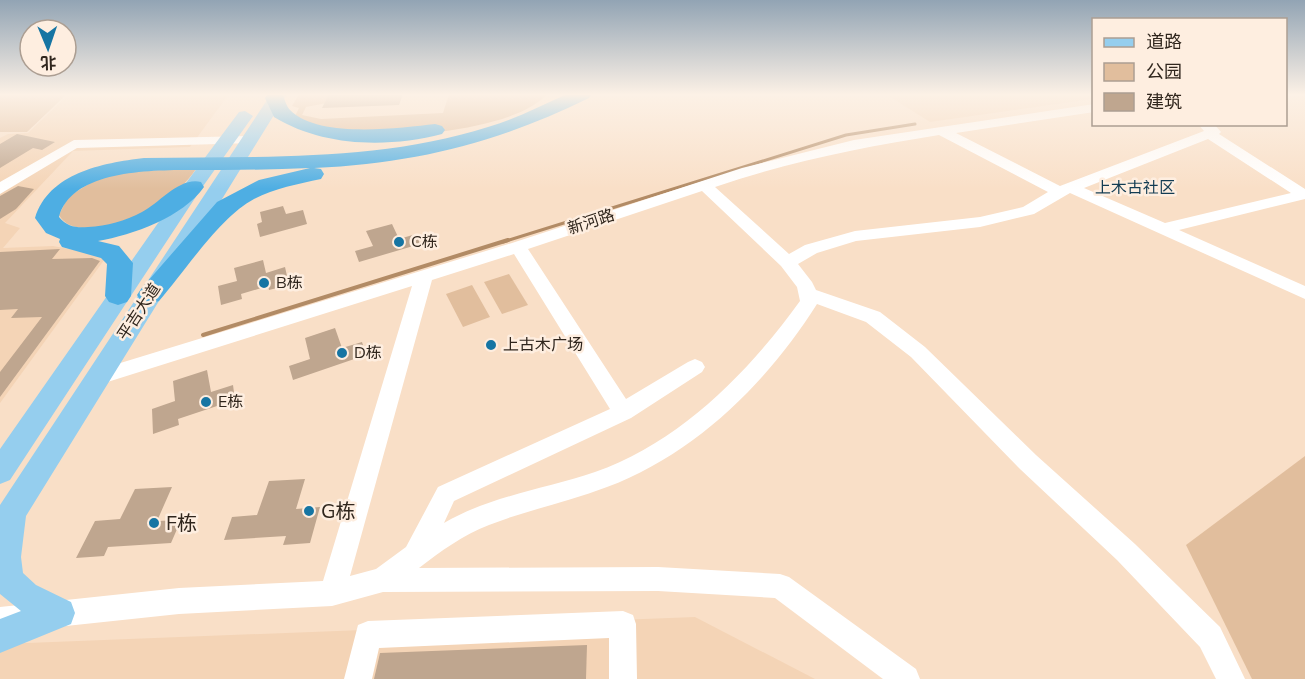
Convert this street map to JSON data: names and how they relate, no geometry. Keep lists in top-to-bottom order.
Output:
{
  "streets": {
    "main road": ["平吉大道"],
    "street": ["新河路"]
  },
  "crossings": [
    ["新河路", "平吉大道"]
  ],
  "districts": ["上木古社区"],
  "places": [
    "C栋",
    "B栋",
    "上古木广场",
    "D栋",
    "E栋",
    "G栋",
    "F栋"
  ],
  "legend": ["道路", "公园", "建筑"],
  "north": "bottom"
}
